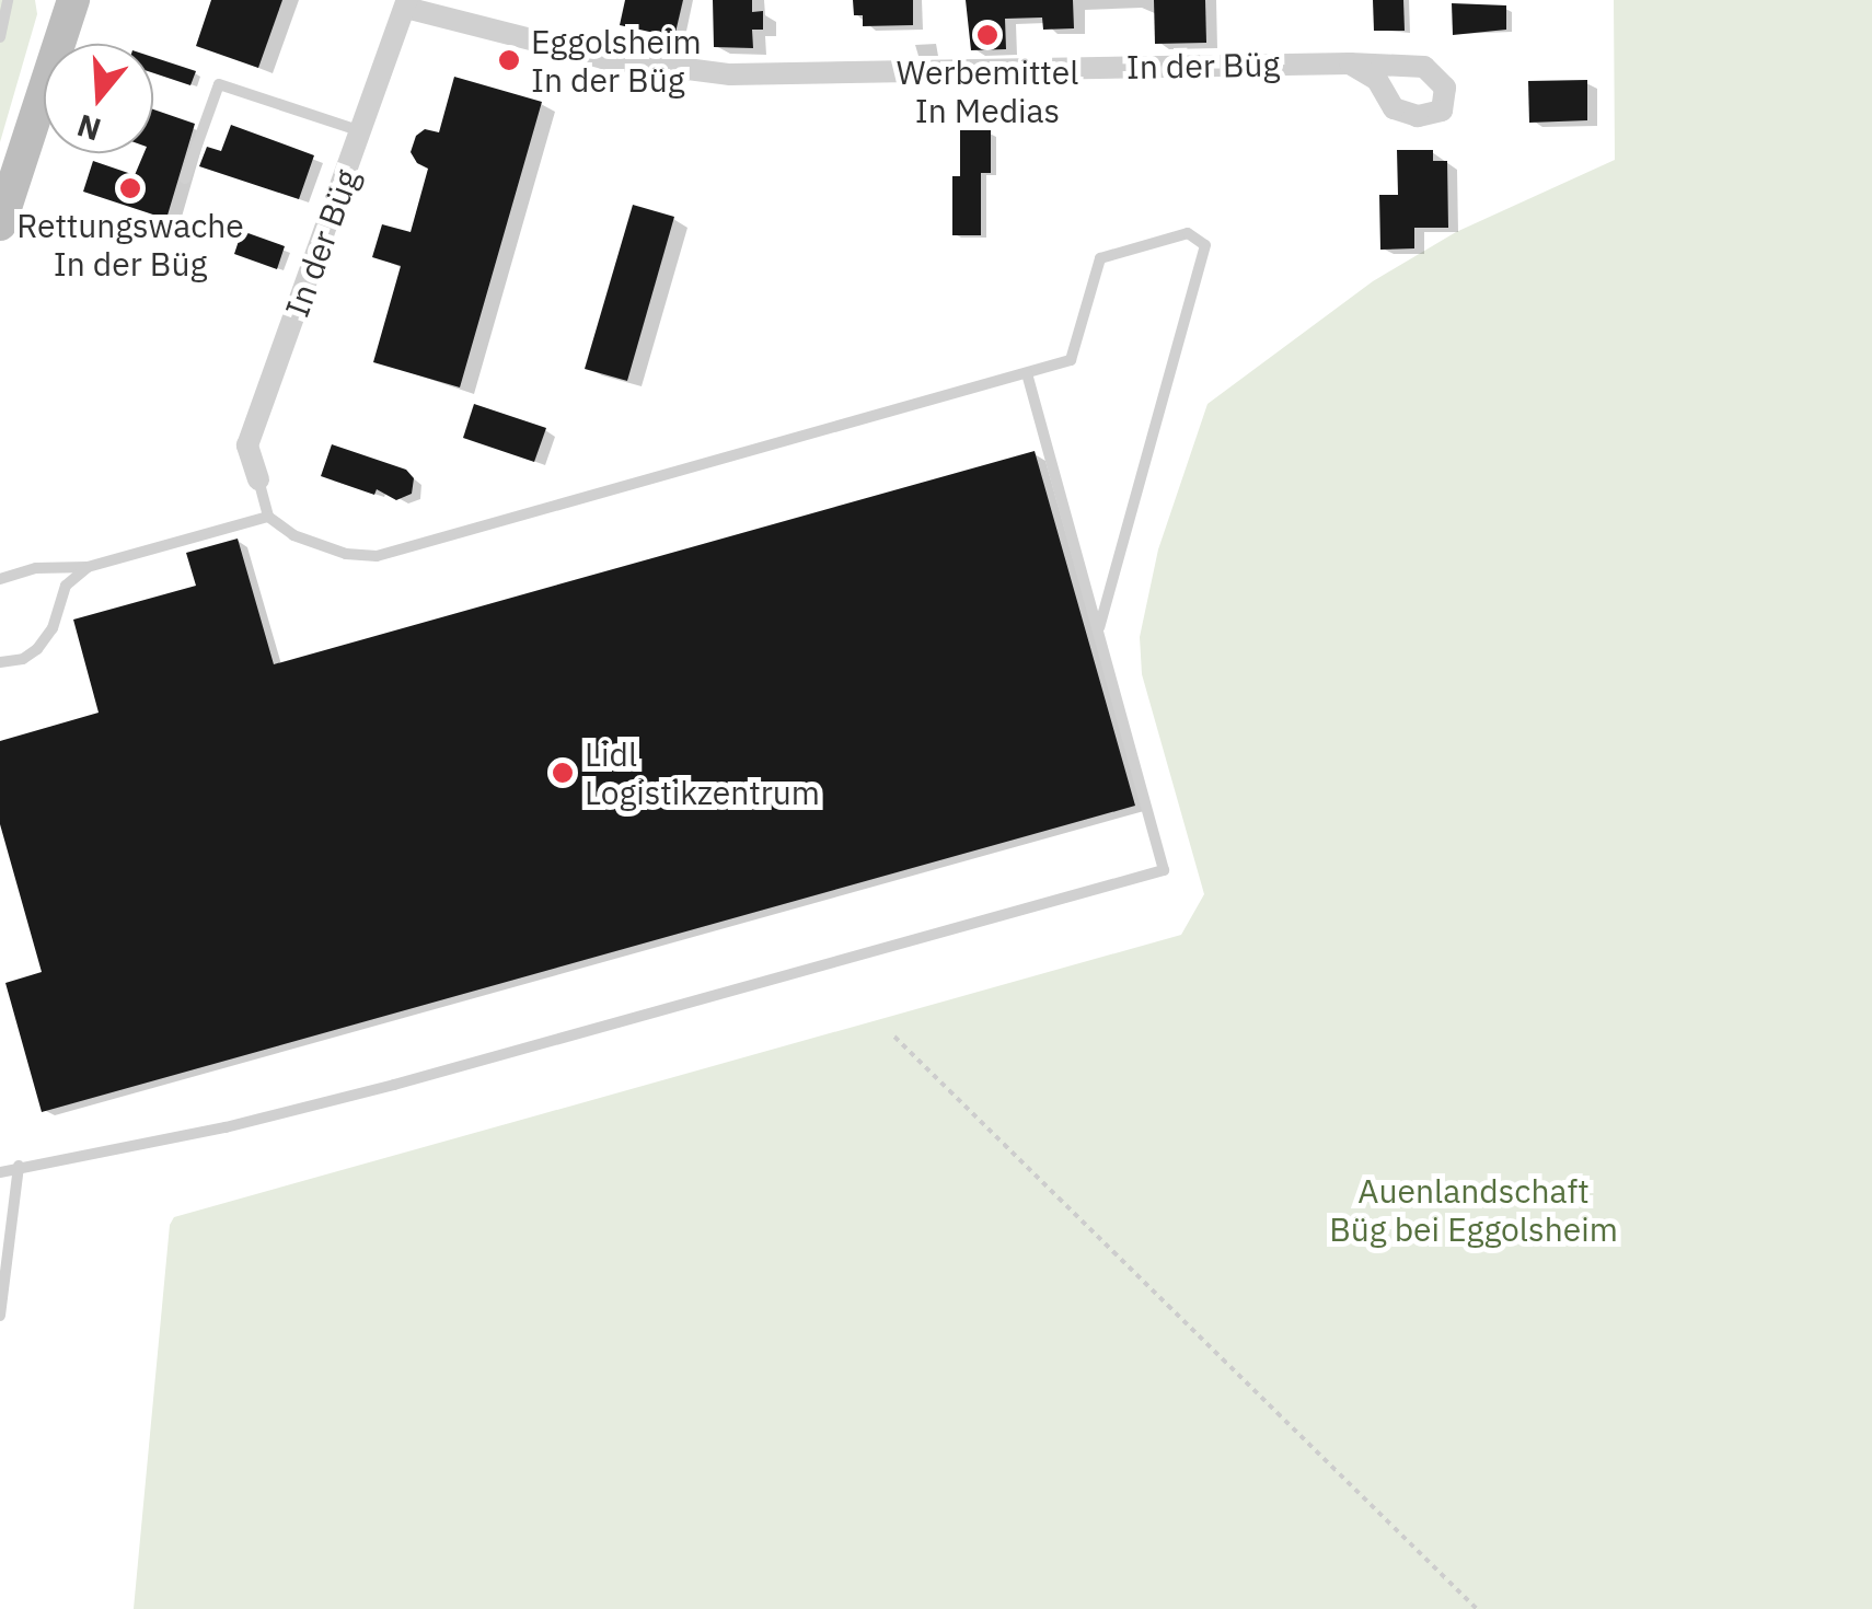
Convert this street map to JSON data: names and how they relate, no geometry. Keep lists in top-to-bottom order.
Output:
{
  "streets": {
    "street": ["In der Büg"]
  },
  "parks": ["Auenlandschaft Büg bei Eggolsheim"],
  "places": [
    "Werbemittel In Medias",
    "Eggolsheim In der Büg",
    "Rettungswache In der Büg",
    "Lidl Logistikzentrum"
  ],
  "north": "bottom"
}
